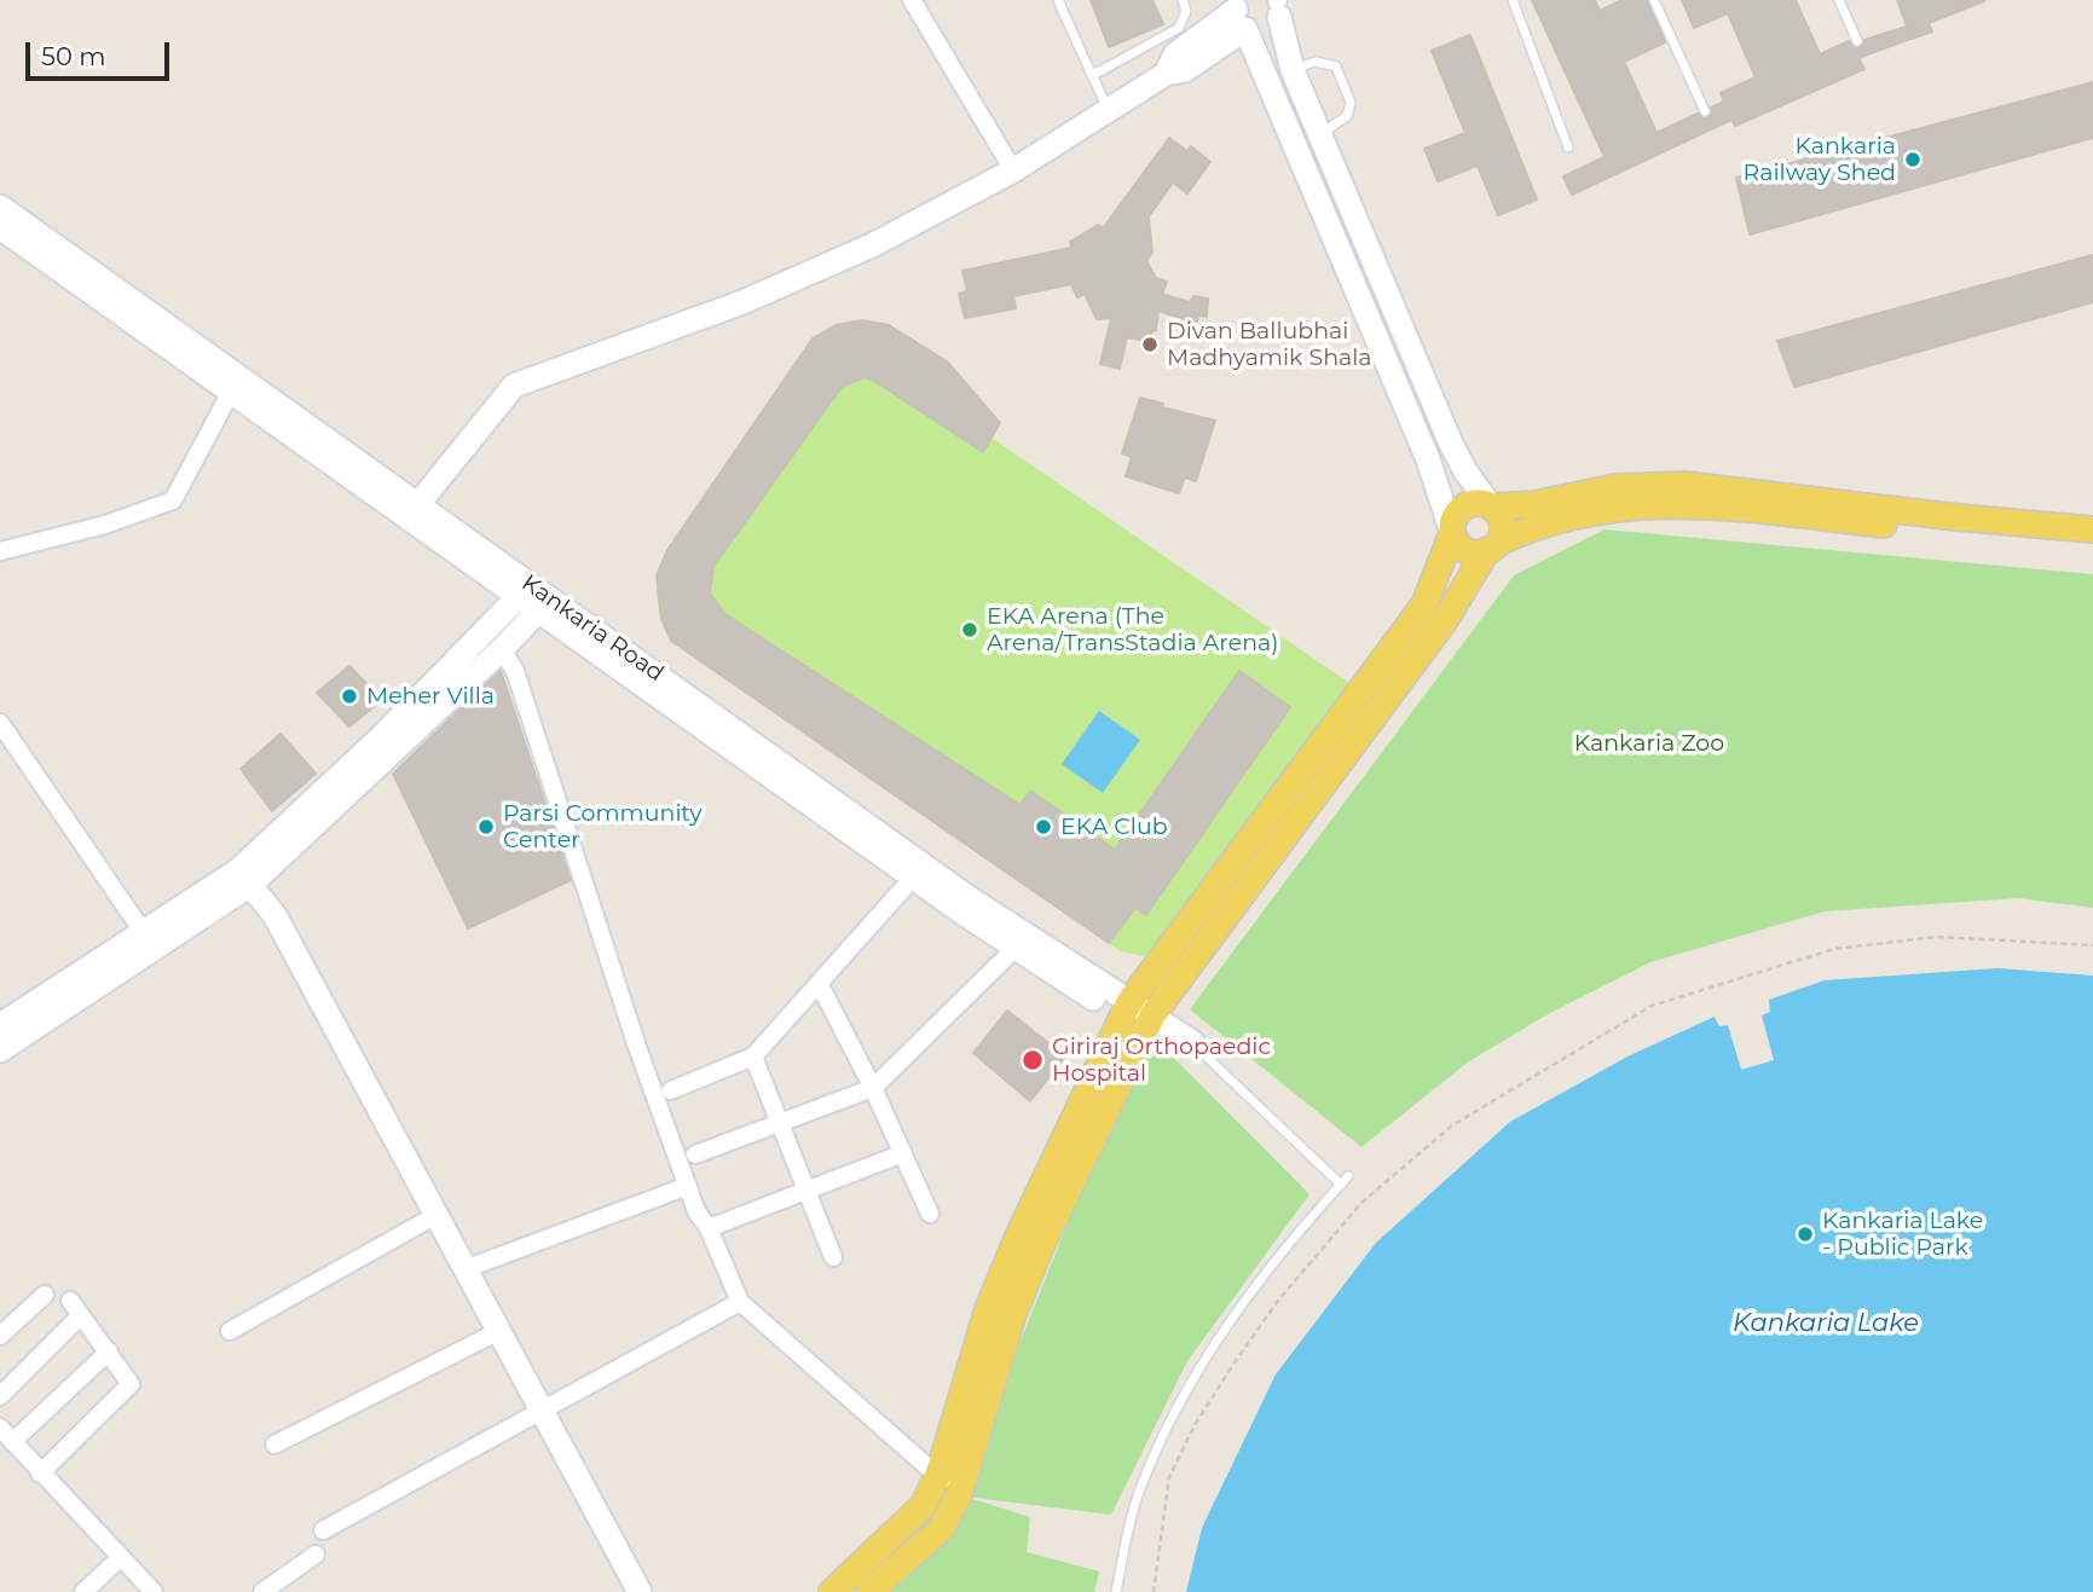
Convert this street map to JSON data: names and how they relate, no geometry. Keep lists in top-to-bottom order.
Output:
{
  "streets": {
    "main road": ["Kankaria Road"]
  },
  "water": ["Kankaria Lake"],
  "parks": ["Kankaria Zoo"],
  "places": [
    "Kankaria Railway Shed",
    "Divan Ballubhai Madhyamik Shala",
    "EKA Arena (The Arena/TransStadia Arena)",
    "Meher Villa",
    "Parsi Community Center",
    "EKA Club",
    "Giriraj Orthopaedic Hospital",
    "Kankaria Lake - Public Park"
  ],
  "scale_bar": "50 m"
}
